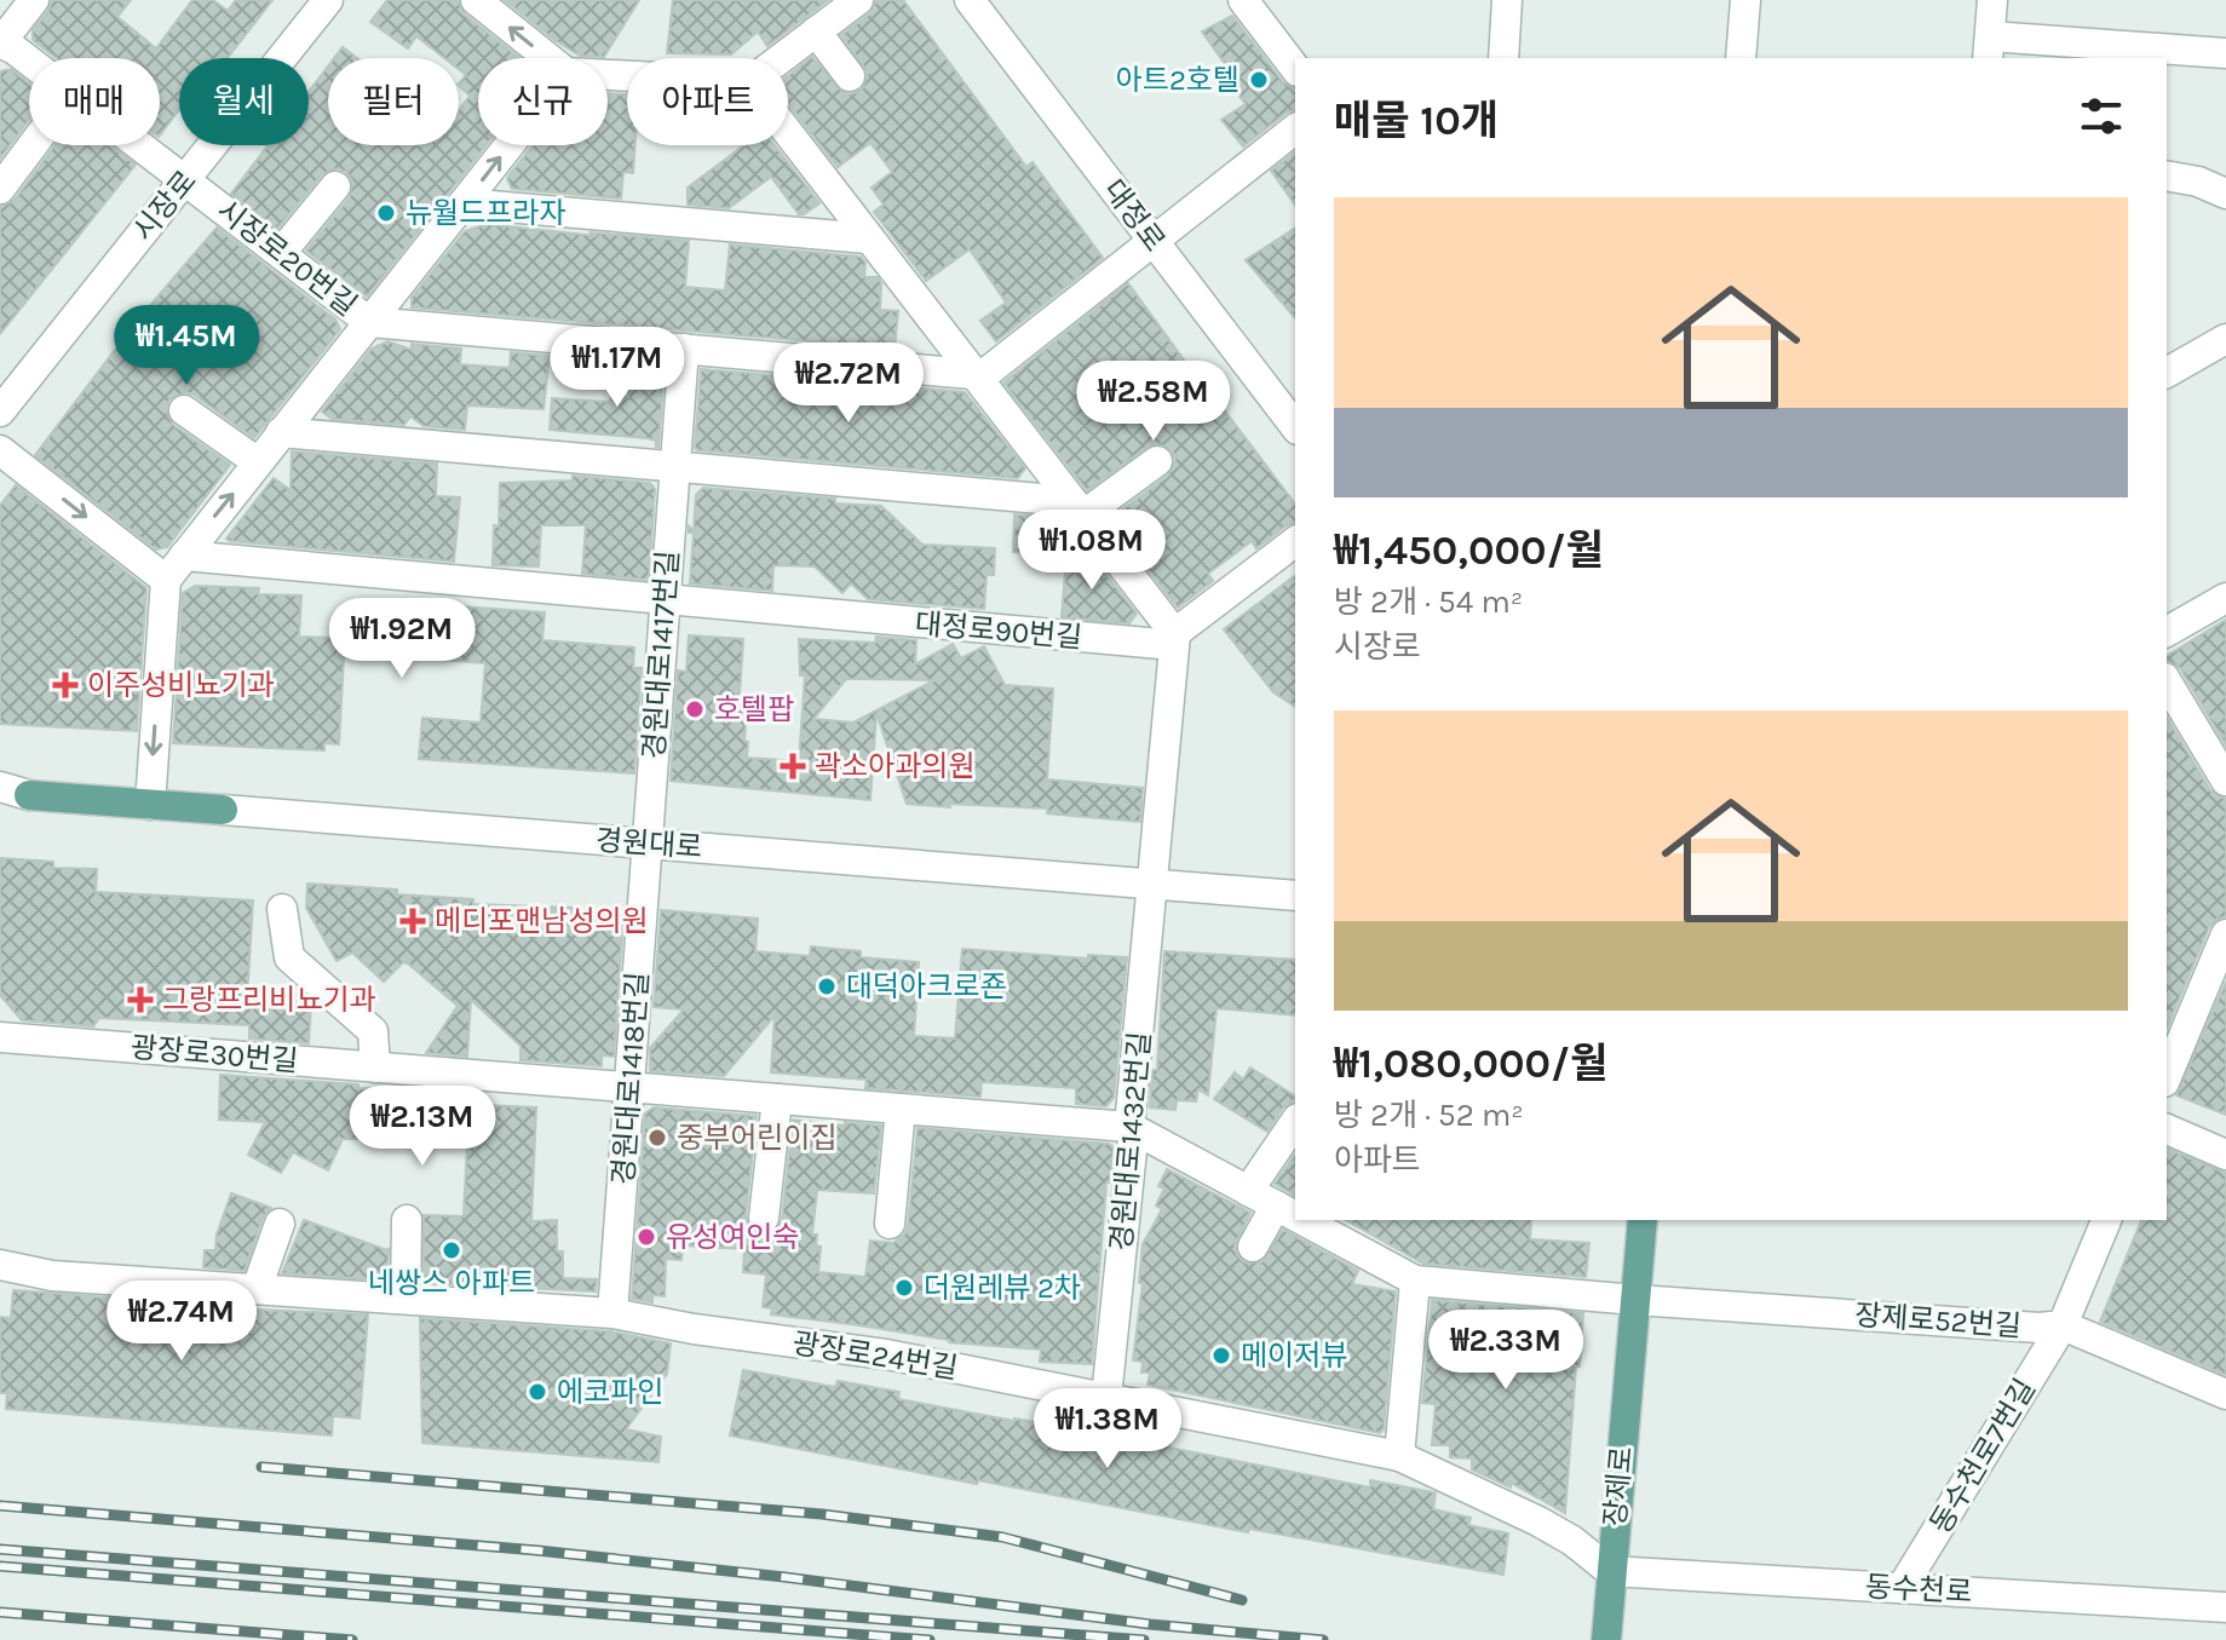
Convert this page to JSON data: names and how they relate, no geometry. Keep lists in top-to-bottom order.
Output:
{
  "streets": {
    "main road": ["경원대로", "장제로"],
    "street": [
      "시장로",
      "대정로",
      "시장로20번길",
      "대정로90번길",
      "경원대로1417번길",
      "광장로30번길",
      "경원대로1418번길",
      "경원대로1432번길",
      "장제로52번길",
      "광장로24번길",
      "동수천로7번길",
      "동수천로"
    ]
  },
  "crossings": [
    ["시장로", "시장로20번길"],
    ["시장로20번길", "경원대로1417번길"],
    ["대정로90번길", "경원대로1417번길"],
    ["대정로90번길", "경원대로1432번길"],
    ["경원대로1417번길", "경원대로"],
    ["경원대로1417번길", "경원대로1418번길"],
    ["경원대로", "경원대로1418번길"],
    ["경원대로", "경원대로1432번길"],
    ["광장로30번길", "경원대로1418번길"],
    ["광장로30번길", "경원대로1432번길"],
    ["광장로30번길", "장제로52번길"],
    ["광장로30번길", "장제로"],
    ["경원대로1418번길", "광장로24번길"],
    ["경원대로1432번길", "광장로24번길"],
    ["장제로52번길", "동수천로7번길"],
    ["장제로52번길", "장제로"],
    ["광장로24번길", "장제로"],
    ["광장로24번길", "동수천로"],
    ["동수천로7번길", "동수천로"],
    ["장제로", "동수천로"]
  ],
  "places": {
    "other": [
      "아트2호텔",
      "뉴월드프라자",
      "호텔팝",
      "대덕아크로죤",
      "중부어린이집",
      "유성여인숙",
      "네쌍스 아파트",
      "더원레뷰 2차",
      "메이저뷰",
      "에코파인"
    ],
    "health": [
      "이주성비뇨기과",
      "곽소아과의원",
      "메디포맨남성의원",
      "그랑프리비뇨기과"
    ]
  },
  "page": {
    "chip": [
      "매매",
      "월세",
      "필터",
      "신규",
      "아파트"
    ],
    "heading": "매물 10개",
    "list": [
      {
        "name": "₩1,450,000/월",
        "note": "방 2개 · 54 m² · 시장로"
      },
      {
        "name": "₩1,080,000/월",
        "note": "방 2개 · 52 m² · 아파트"
      }
    ],
    "price": [
      "₩1.45M",
      "₩1.17M",
      "₩2.72M",
      "₩2.58M",
      "₩1.08M",
      "₩1.92M",
      "₩2.13M",
      "₩2.74M",
      "₩2.33M",
      "₩1.38M"
    ]
  }
}
